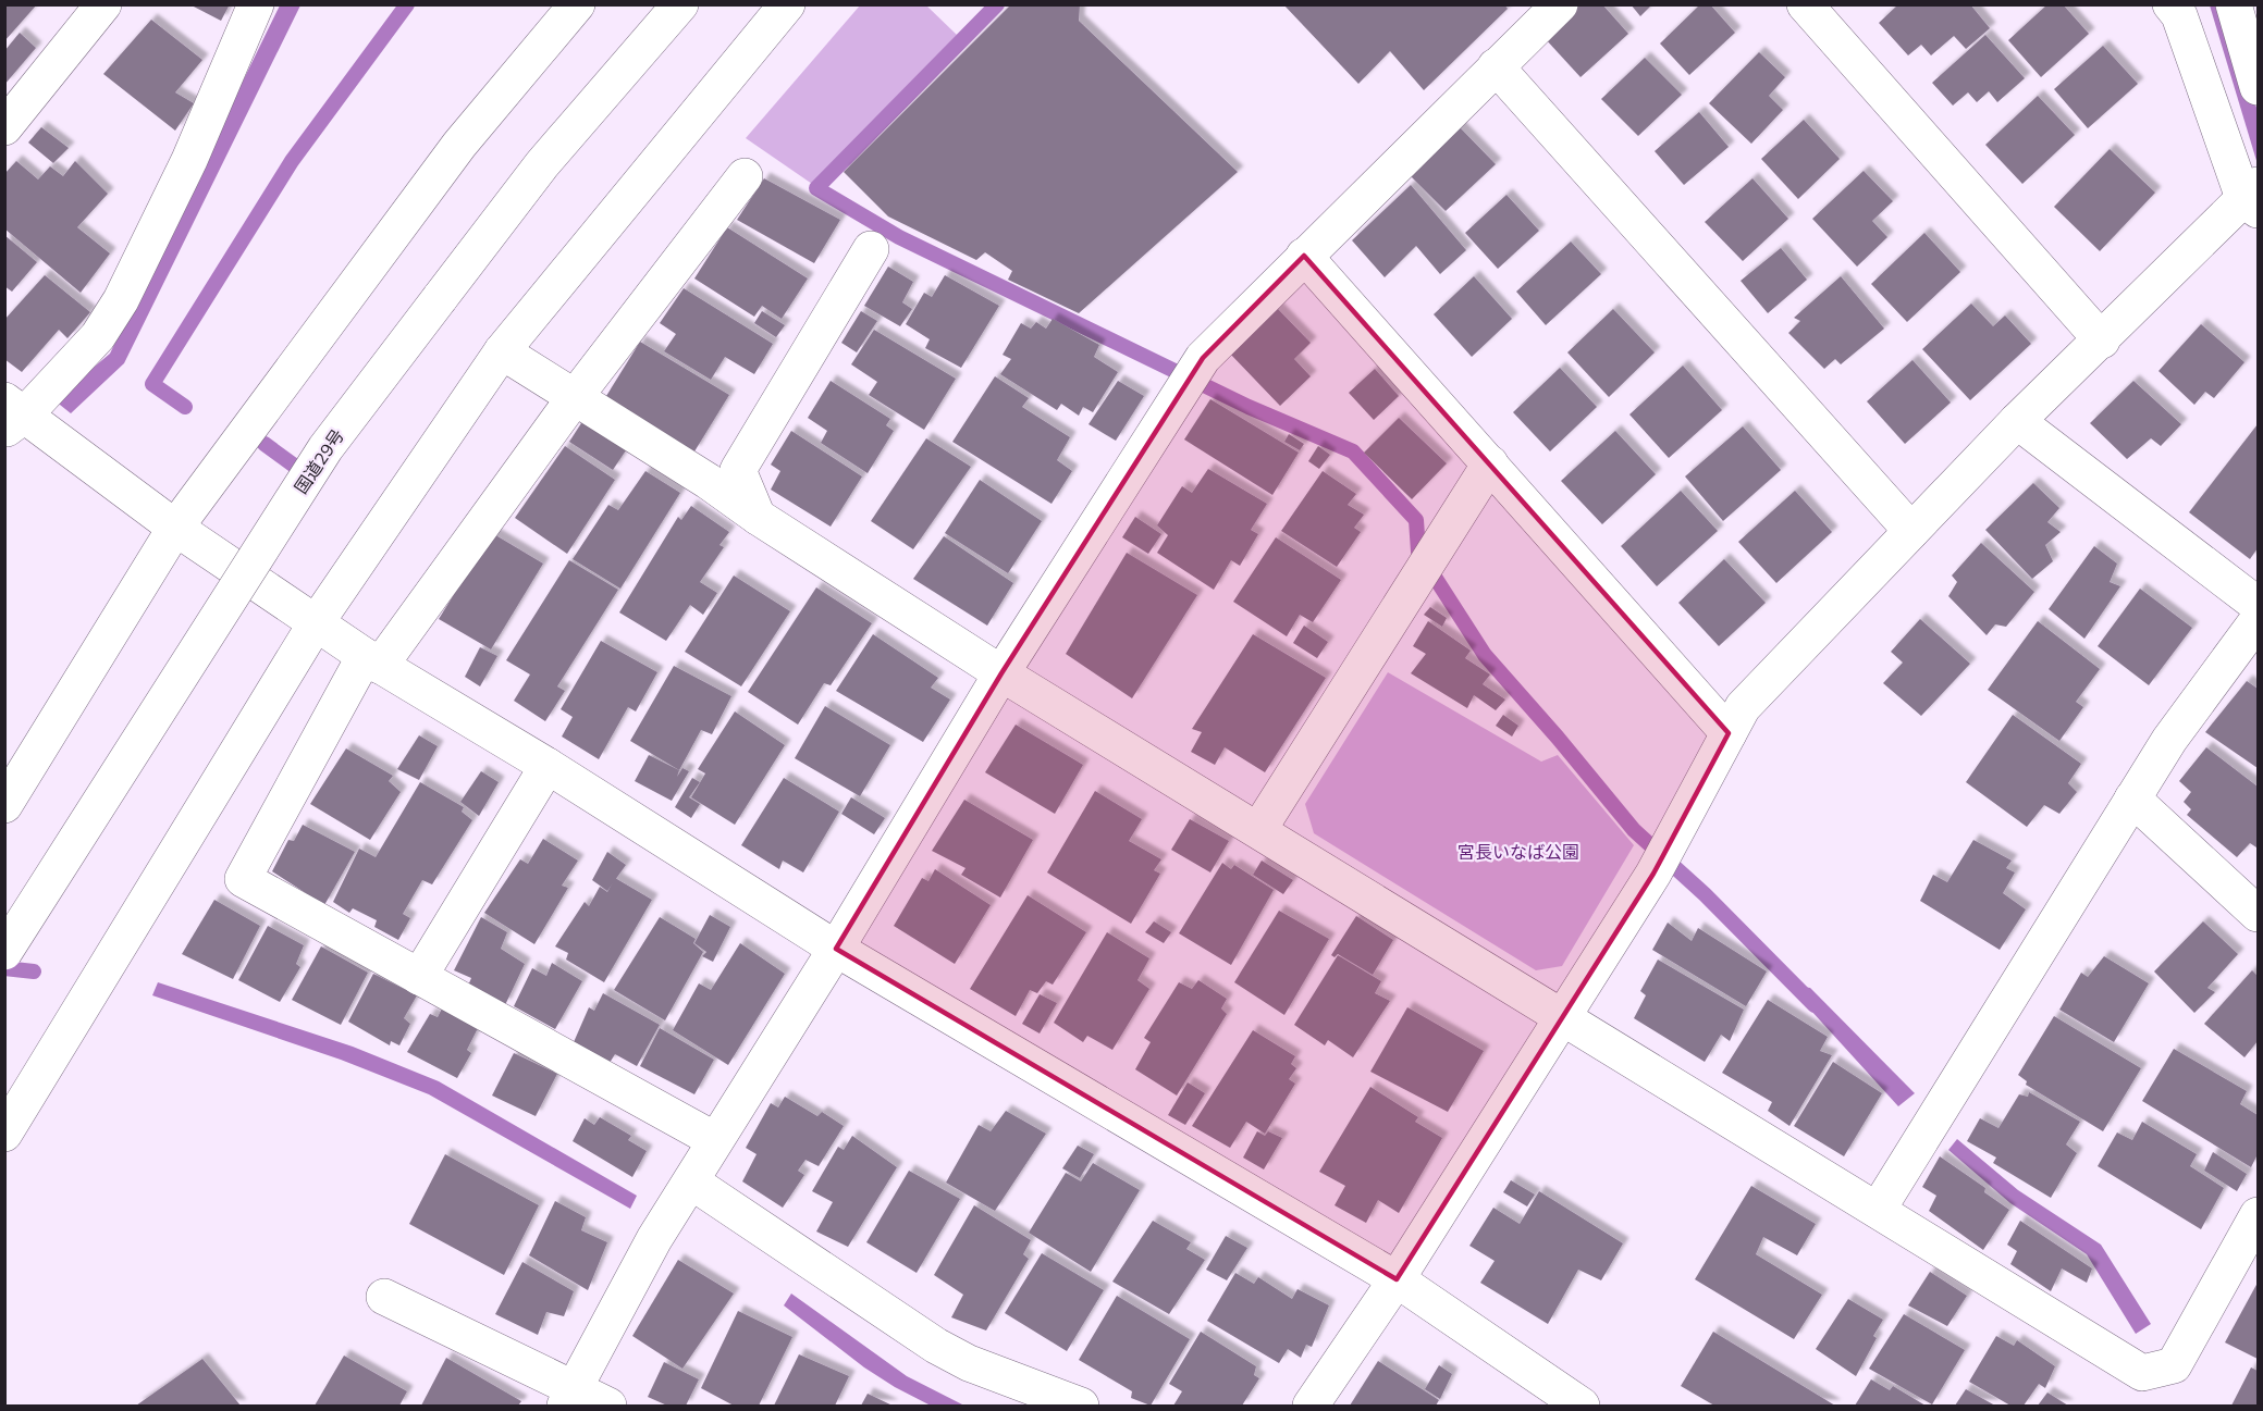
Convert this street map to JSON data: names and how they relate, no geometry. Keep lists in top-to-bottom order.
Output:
{
  "streets": {
    "main road": ["国道29号"]
  },
  "parks": ["宮長いなば公園"]
}
